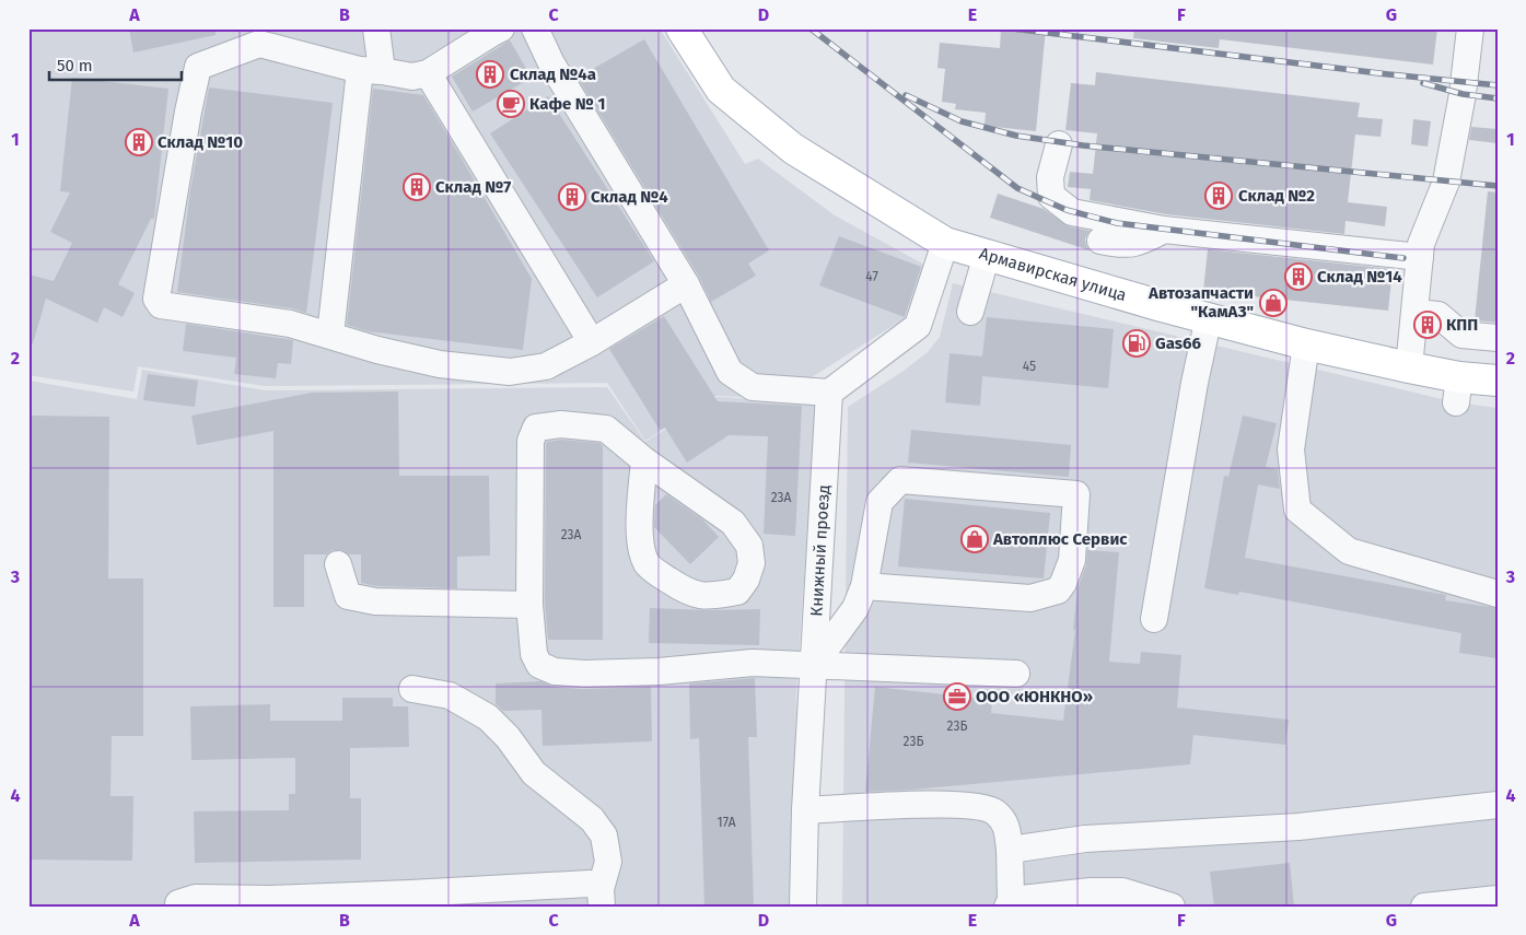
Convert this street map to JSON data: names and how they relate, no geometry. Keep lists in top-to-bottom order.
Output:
{
  "streets": {
    "main road": ["Армавирская улица"],
    "street": ["Книжный проезд"]
  },
  "places": {
    "building": [
      "Склад №4а",
      "Склад №10",
      "Склад №7",
      "Склад №2",
      "Склад №4",
      "Склад №14",
      "КПП"
    ],
    "cafe": ["Кафе № 1"],
    "shop": ["Автозапчасти \"КамАЗ\"", "Автоплюс Сервис"],
    "fuel station": ["Gas66"],
    "office": ["ООО «ЮНКНО»"]
  },
  "house_numbers": [
    "47",
    "45",
    "23А",
    "23А",
    "23Б",
    "23Б",
    "17А"
  ],
  "scale_bar": "50 m",
  "grid": {
    "columns": [
      "A",
      "B",
      "C",
      "D",
      "E",
      "F",
      "G"
    ],
    "rows": [
      "1",
      "2",
      "3",
      "4"
    ]
  }
}
